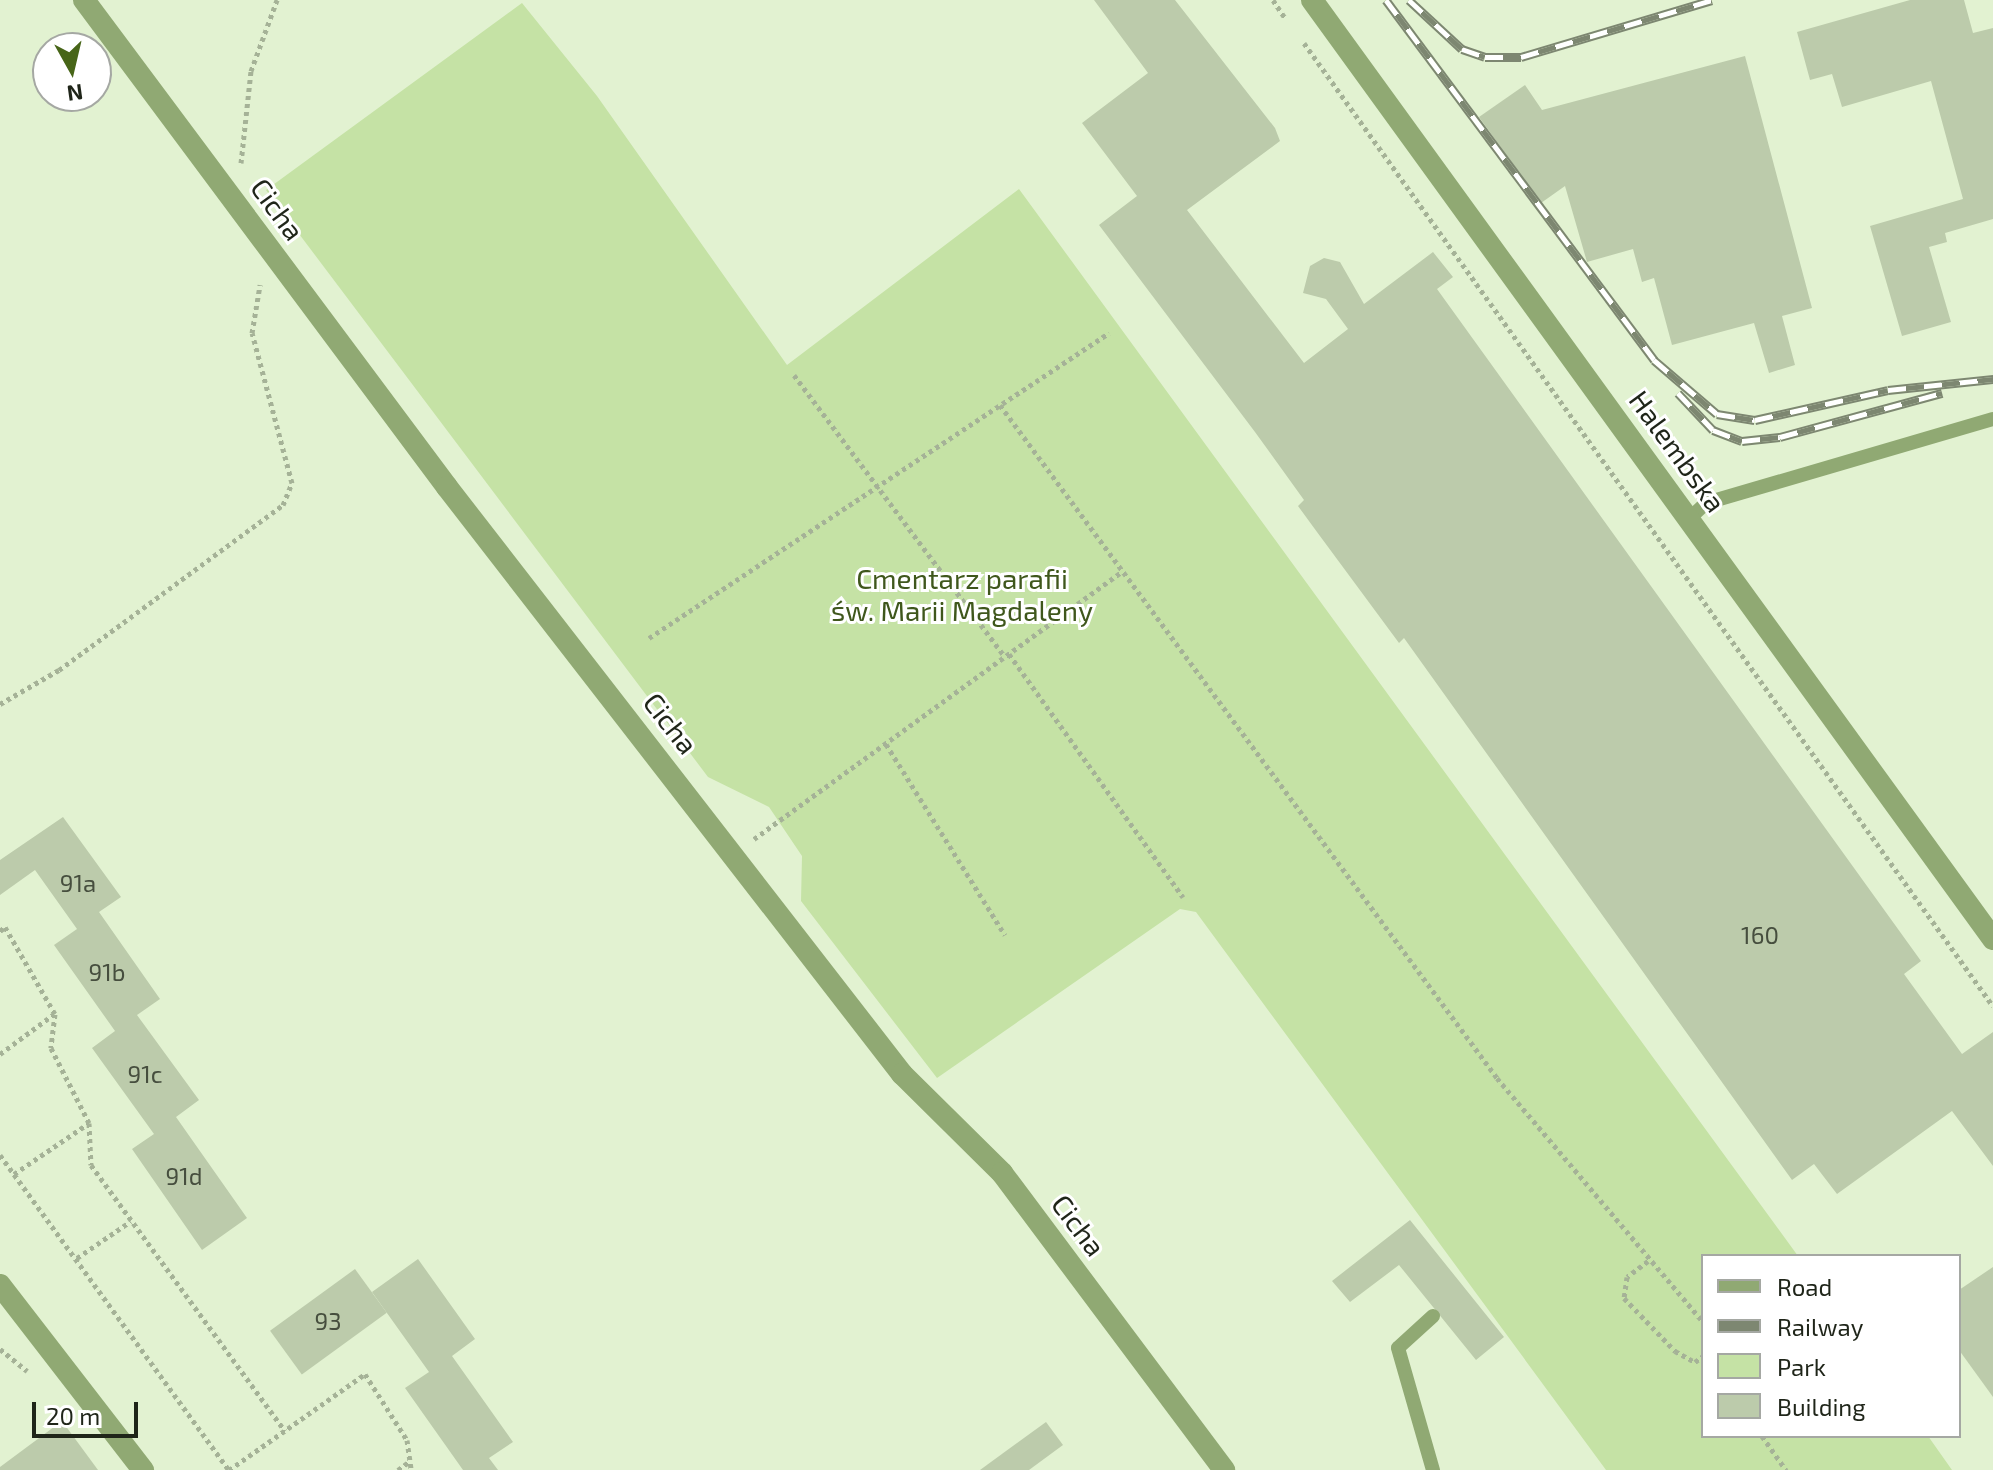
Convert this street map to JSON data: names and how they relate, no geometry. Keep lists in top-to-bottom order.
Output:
{
  "streets": {
    "street": ["Cicha", "Halembska"]
  },
  "parks": ["Cmentarz parafii św. Marii Magdaleny"],
  "house_numbers": [
    "91a",
    "160",
    "91b",
    "91c",
    "91d",
    "93"
  ],
  "legend": [
    "Road",
    "Railway",
    "Park",
    "Building"
  ],
  "scale_bar": "20 m",
  "north": "bottom"
}
